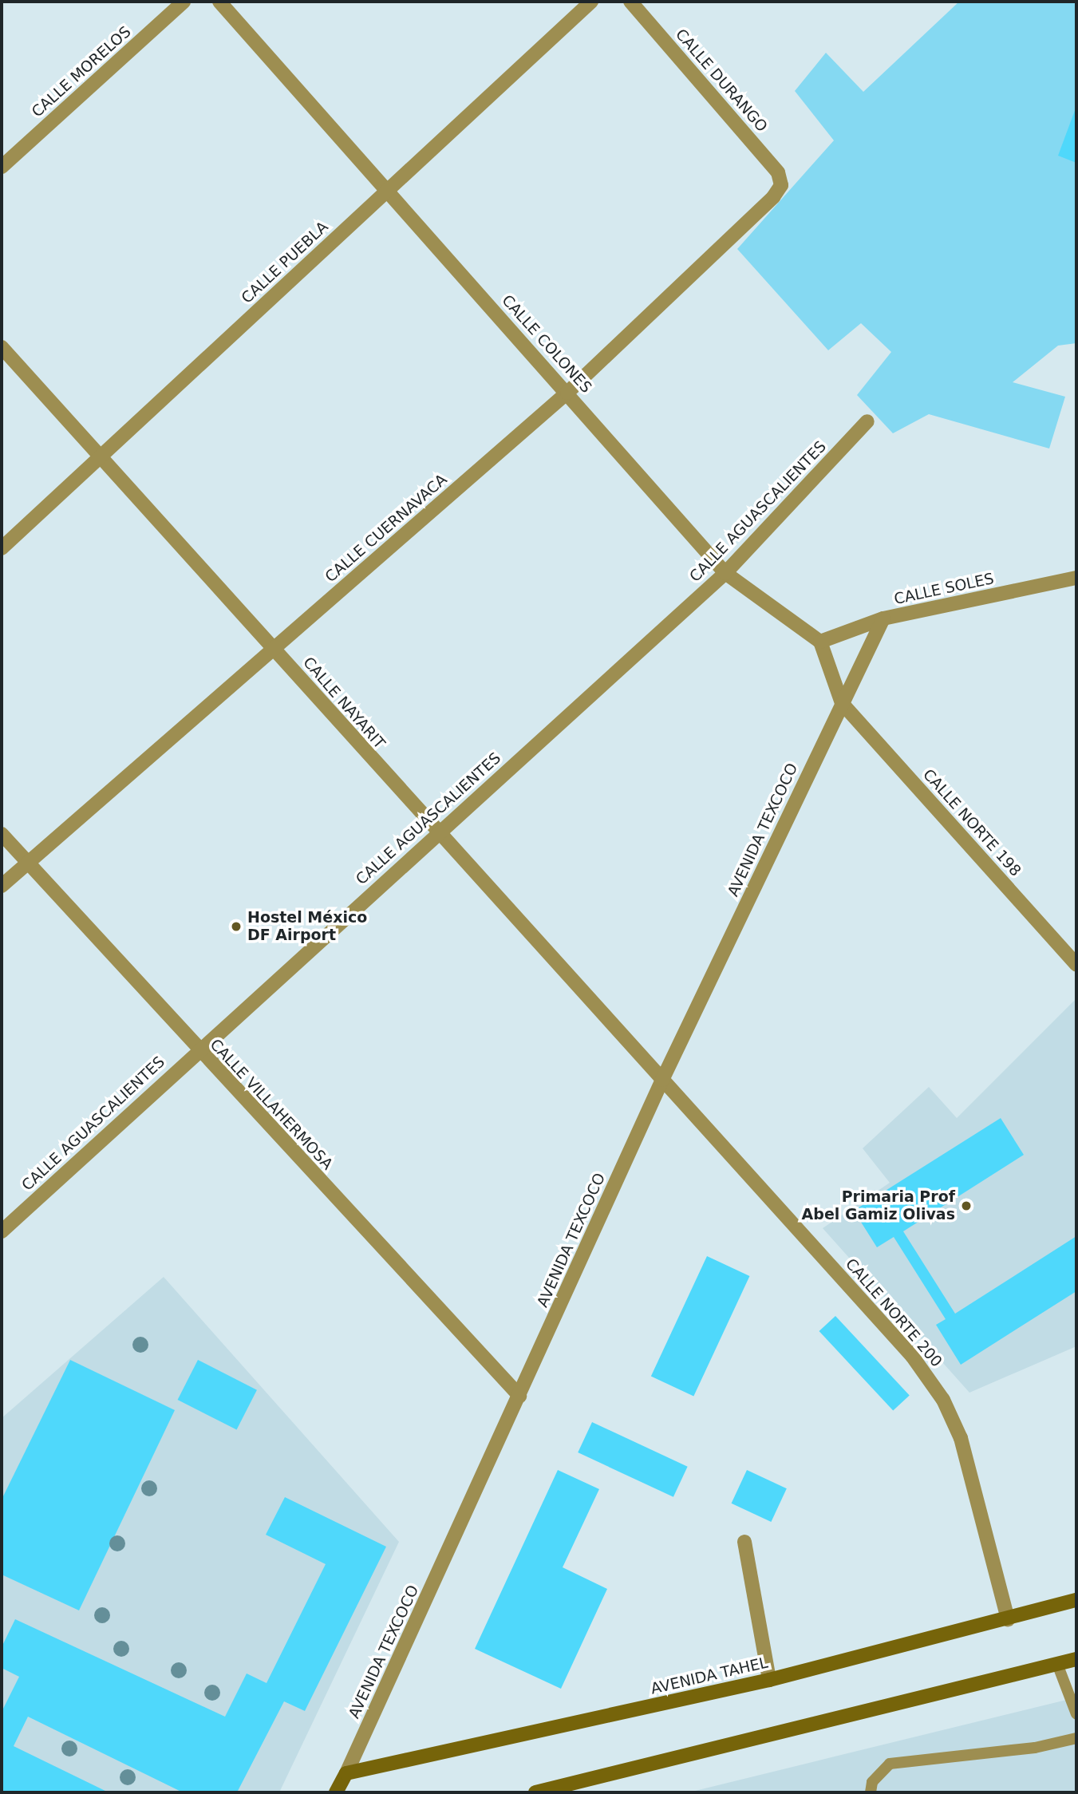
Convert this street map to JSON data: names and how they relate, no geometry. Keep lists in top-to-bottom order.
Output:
{
  "streets": {
    "street": [
      "CALLE MORELOS",
      "CALLE DURANGO",
      "CALLE PUEBLA",
      "CALLE COLONES",
      "CALLE AGUASCALIENTES",
      "CALLE CUERNAVACA",
      "CALLE SOLES",
      "CALLE NAYARIT",
      "CALLE NORTE 198",
      "AVENIDA TEXCOCO",
      "CALLE VILLAHERMOSA",
      "CALLE NORTE 200",
      "AVENIDA TAHEL"
    ]
  },
  "crossings": [
    ["CALLE DURANGO", "CALLE CUERNAVACA"],
    ["CALLE PUEBLA", "CALLE COLONES"],
    ["CALLE PUEBLA", "CALLE NAYARIT"],
    ["CALLE COLONES", "CALLE AGUASCALIENTES"],
    ["CALLE COLONES", "CALLE CUERNAVACA"],
    ["CALLE COLONES", "CALLE SOLES"],
    ["CALLE AGUASCALIENTES", "CALLE NAYARIT"],
    ["CALLE AGUASCALIENTES", "CALLE VILLAHERMOSA"],
    ["CALLE CUERNAVACA", "CALLE NAYARIT"],
    ["CALLE CUERNAVACA", "CALLE VILLAHERMOSA"],
    ["CALLE SOLES", "AVENIDA TEXCOCO"],
    ["CALLE NAYARIT", "AVENIDA TEXCOCO"],
    ["CALLE NAYARIT", "CALLE NORTE 200"],
    ["CALLE NORTE 198", "AVENIDA TEXCOCO"],
    ["AVENIDA TEXCOCO", "CALLE VILLAHERMOSA"],
    ["AVENIDA TEXCOCO", "CALLE NORTE 200"],
    ["AVENIDA TEXCOCO", "AVENIDA TAHEL"],
    ["CALLE NORTE 200", "AVENIDA TAHEL"]
  ],
  "places": ["Hostel México DF Airport", "Primaria Prof Abel Gamiz Olivas"]
}
